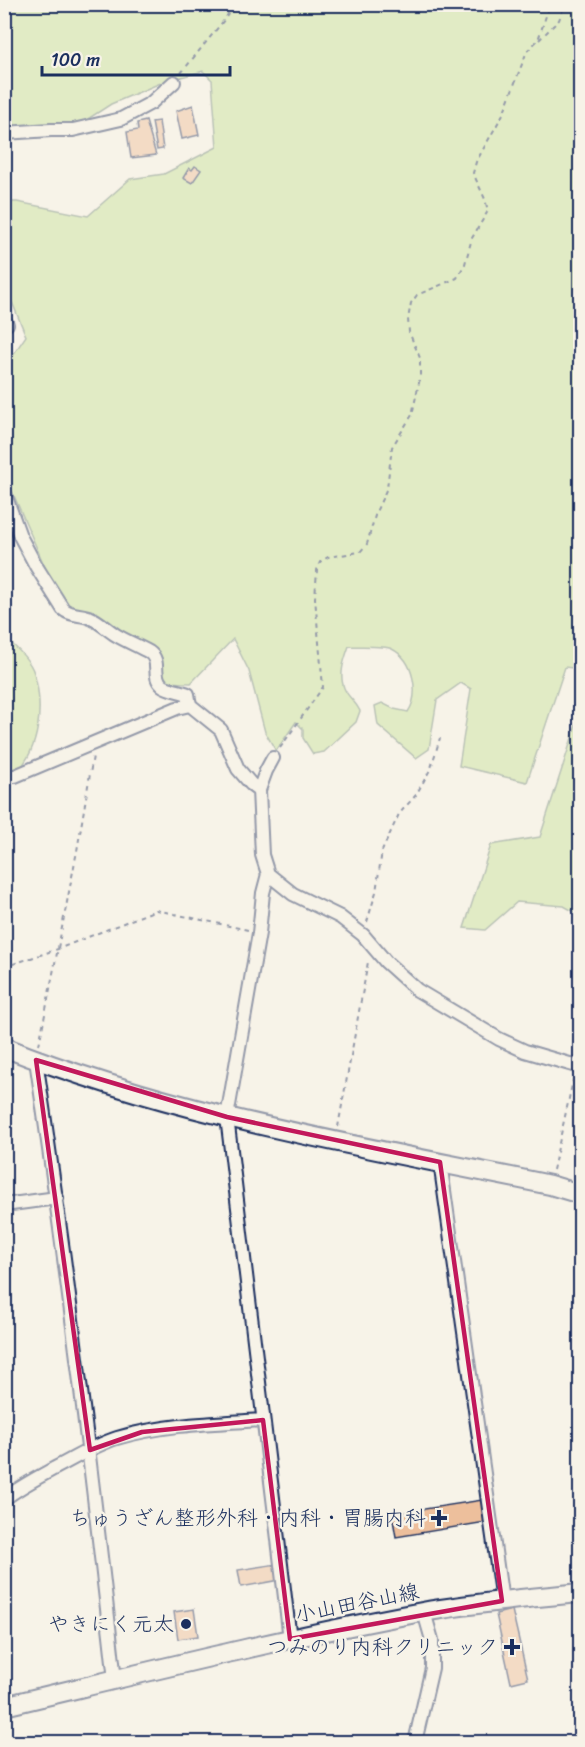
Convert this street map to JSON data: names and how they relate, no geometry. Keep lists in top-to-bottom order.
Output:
{
  "streets": {
    "street": ["小山田谷山線"]
  },
  "places": {
    "health": ["ちゅうざん整形外科・内科・胃腸内科", "つみのり内科クリニック"],
    "other": ["やきにく元太"]
  },
  "scale_bar": "100 m"
}
